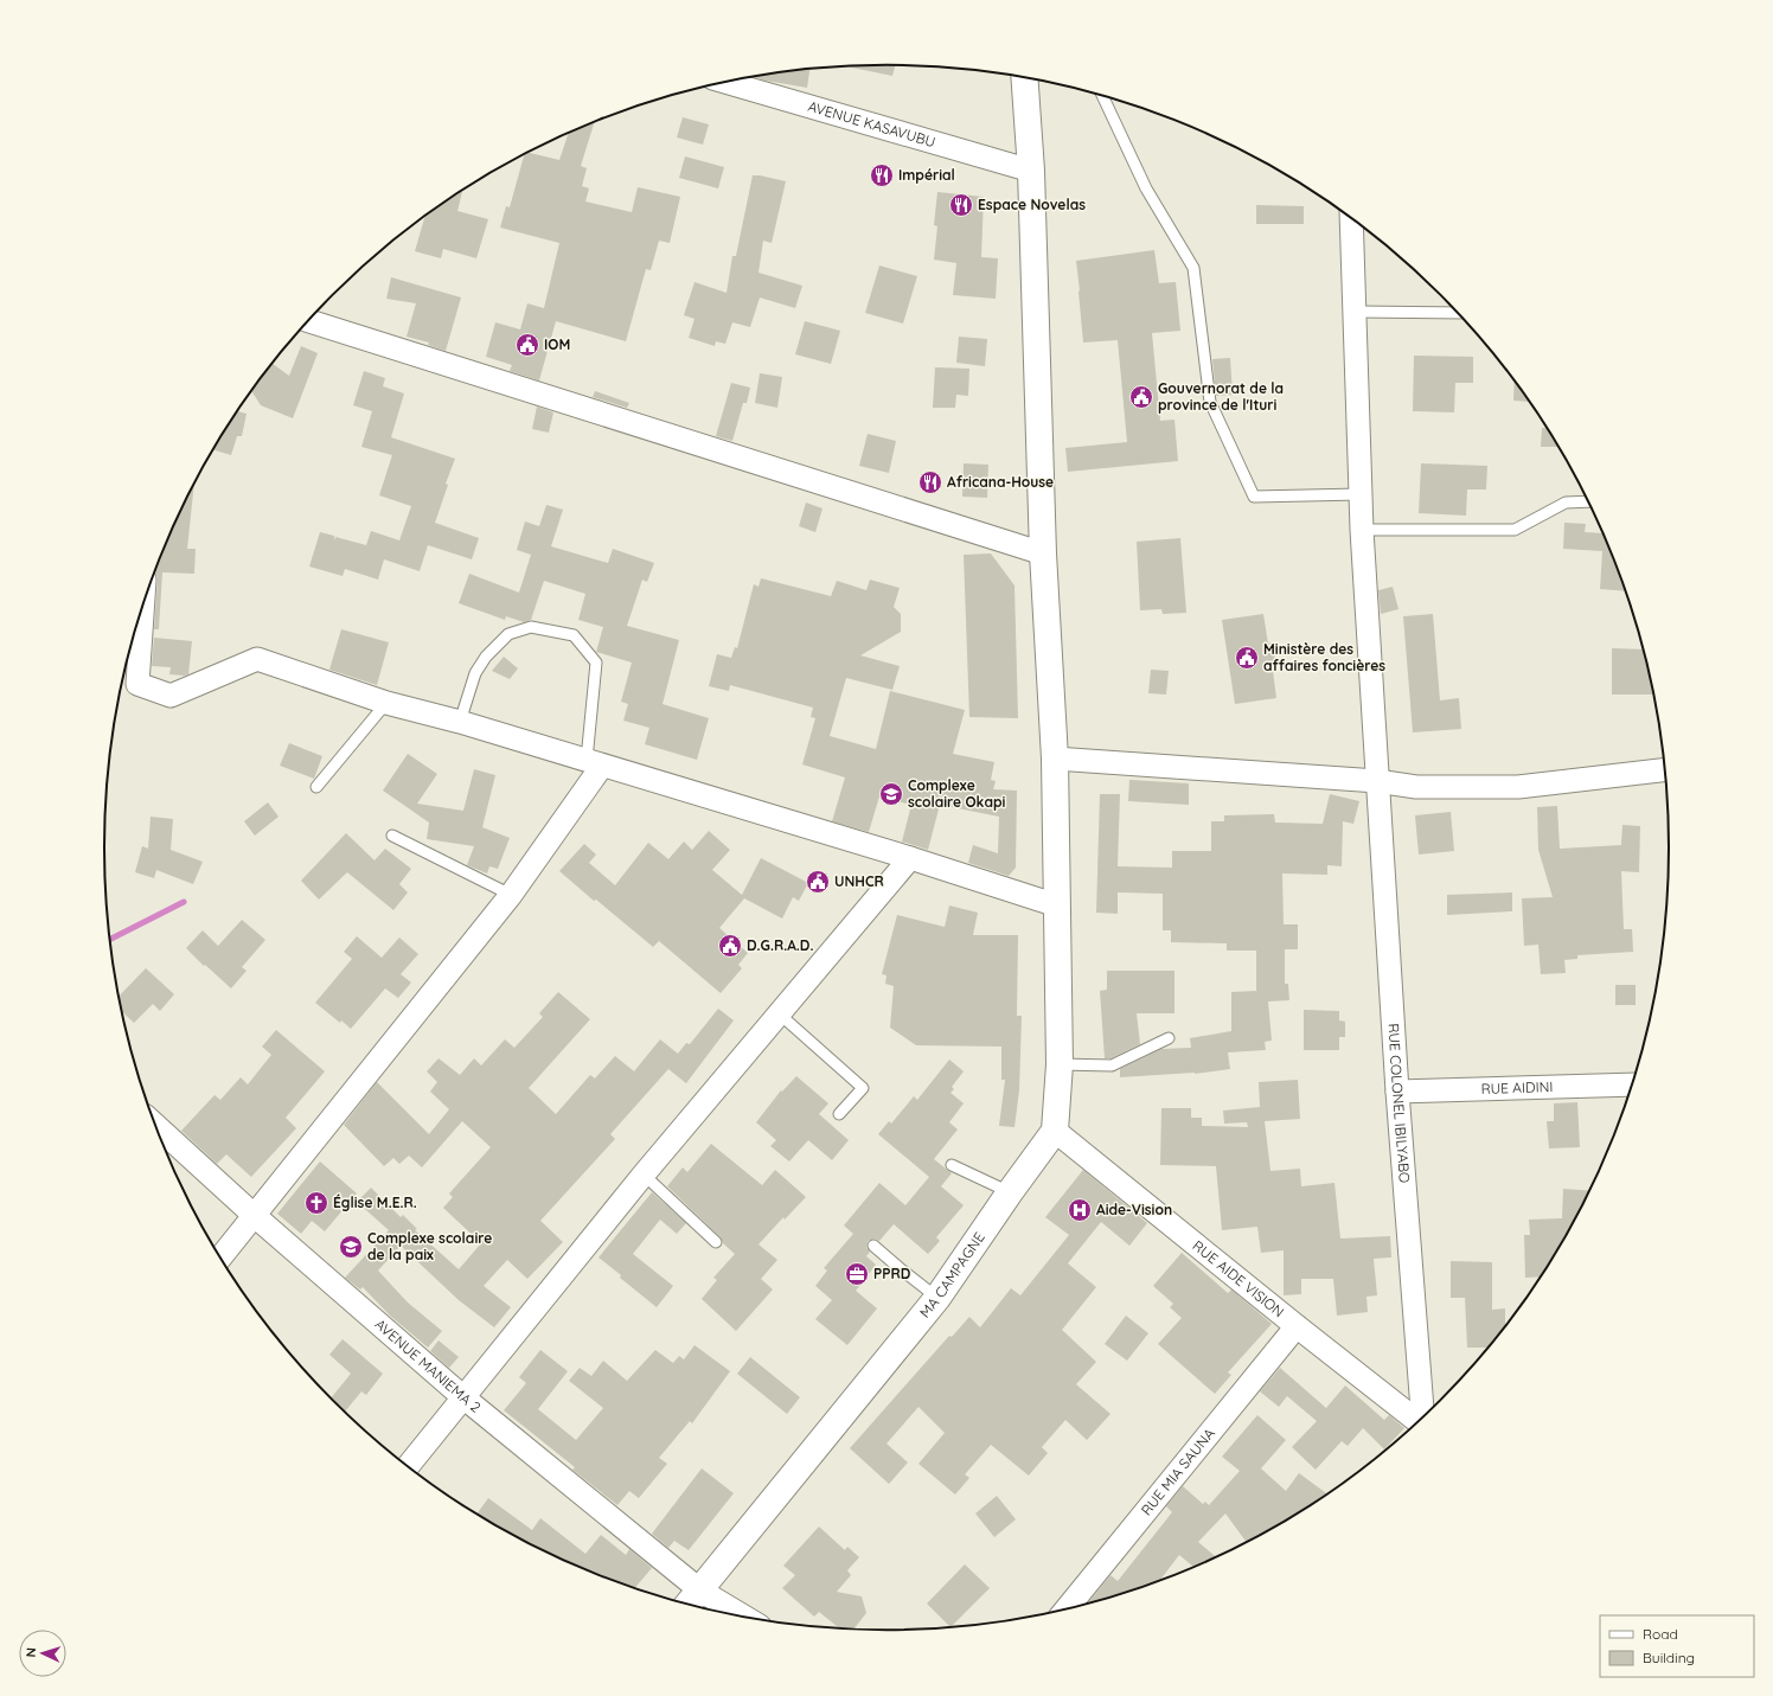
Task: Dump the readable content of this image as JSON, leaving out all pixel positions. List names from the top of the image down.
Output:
{
  "streets": {
    "street": [
      "AVENUE KASAVUBU",
      "RUE AIDINI",
      "RUE COLONEL IBILYABO",
      "MA CAMPAGNE",
      "RUE AIDE VISION",
      "AVENUE MANIEMA 2",
      "RUE MIA SAUNA"
    ]
  },
  "crossings": [
    ["RUE AIDINI", "RUE COLONEL IBILYABO"],
    ["MA CAMPAGNE", "RUE AIDE VISION"],
    ["MA CAMPAGNE", "AVENUE MANIEMA 2"],
    ["RUE AIDE VISION", "RUE MIA SAUNA"]
  ],
  "places": {
    "restaurant": ["Impérial", "Espace Novelas", "Africana-House"],
    "public building": [
      "IOM",
      "Gouvernorat de la province de l'Ituri",
      "Ministère des affaires foncières",
      "UNHCR",
      "D.G.R.A.D."
    ],
    "school or university": ["Complexe scolaire Okapi", "Complexe scolaire de la paix"],
    "church": ["Église M.E.R."],
    "hospital": ["Aide-Vision"],
    "office": ["PPRD"]
  },
  "legend": ["Road", "Building"],
  "north": "left"
}
